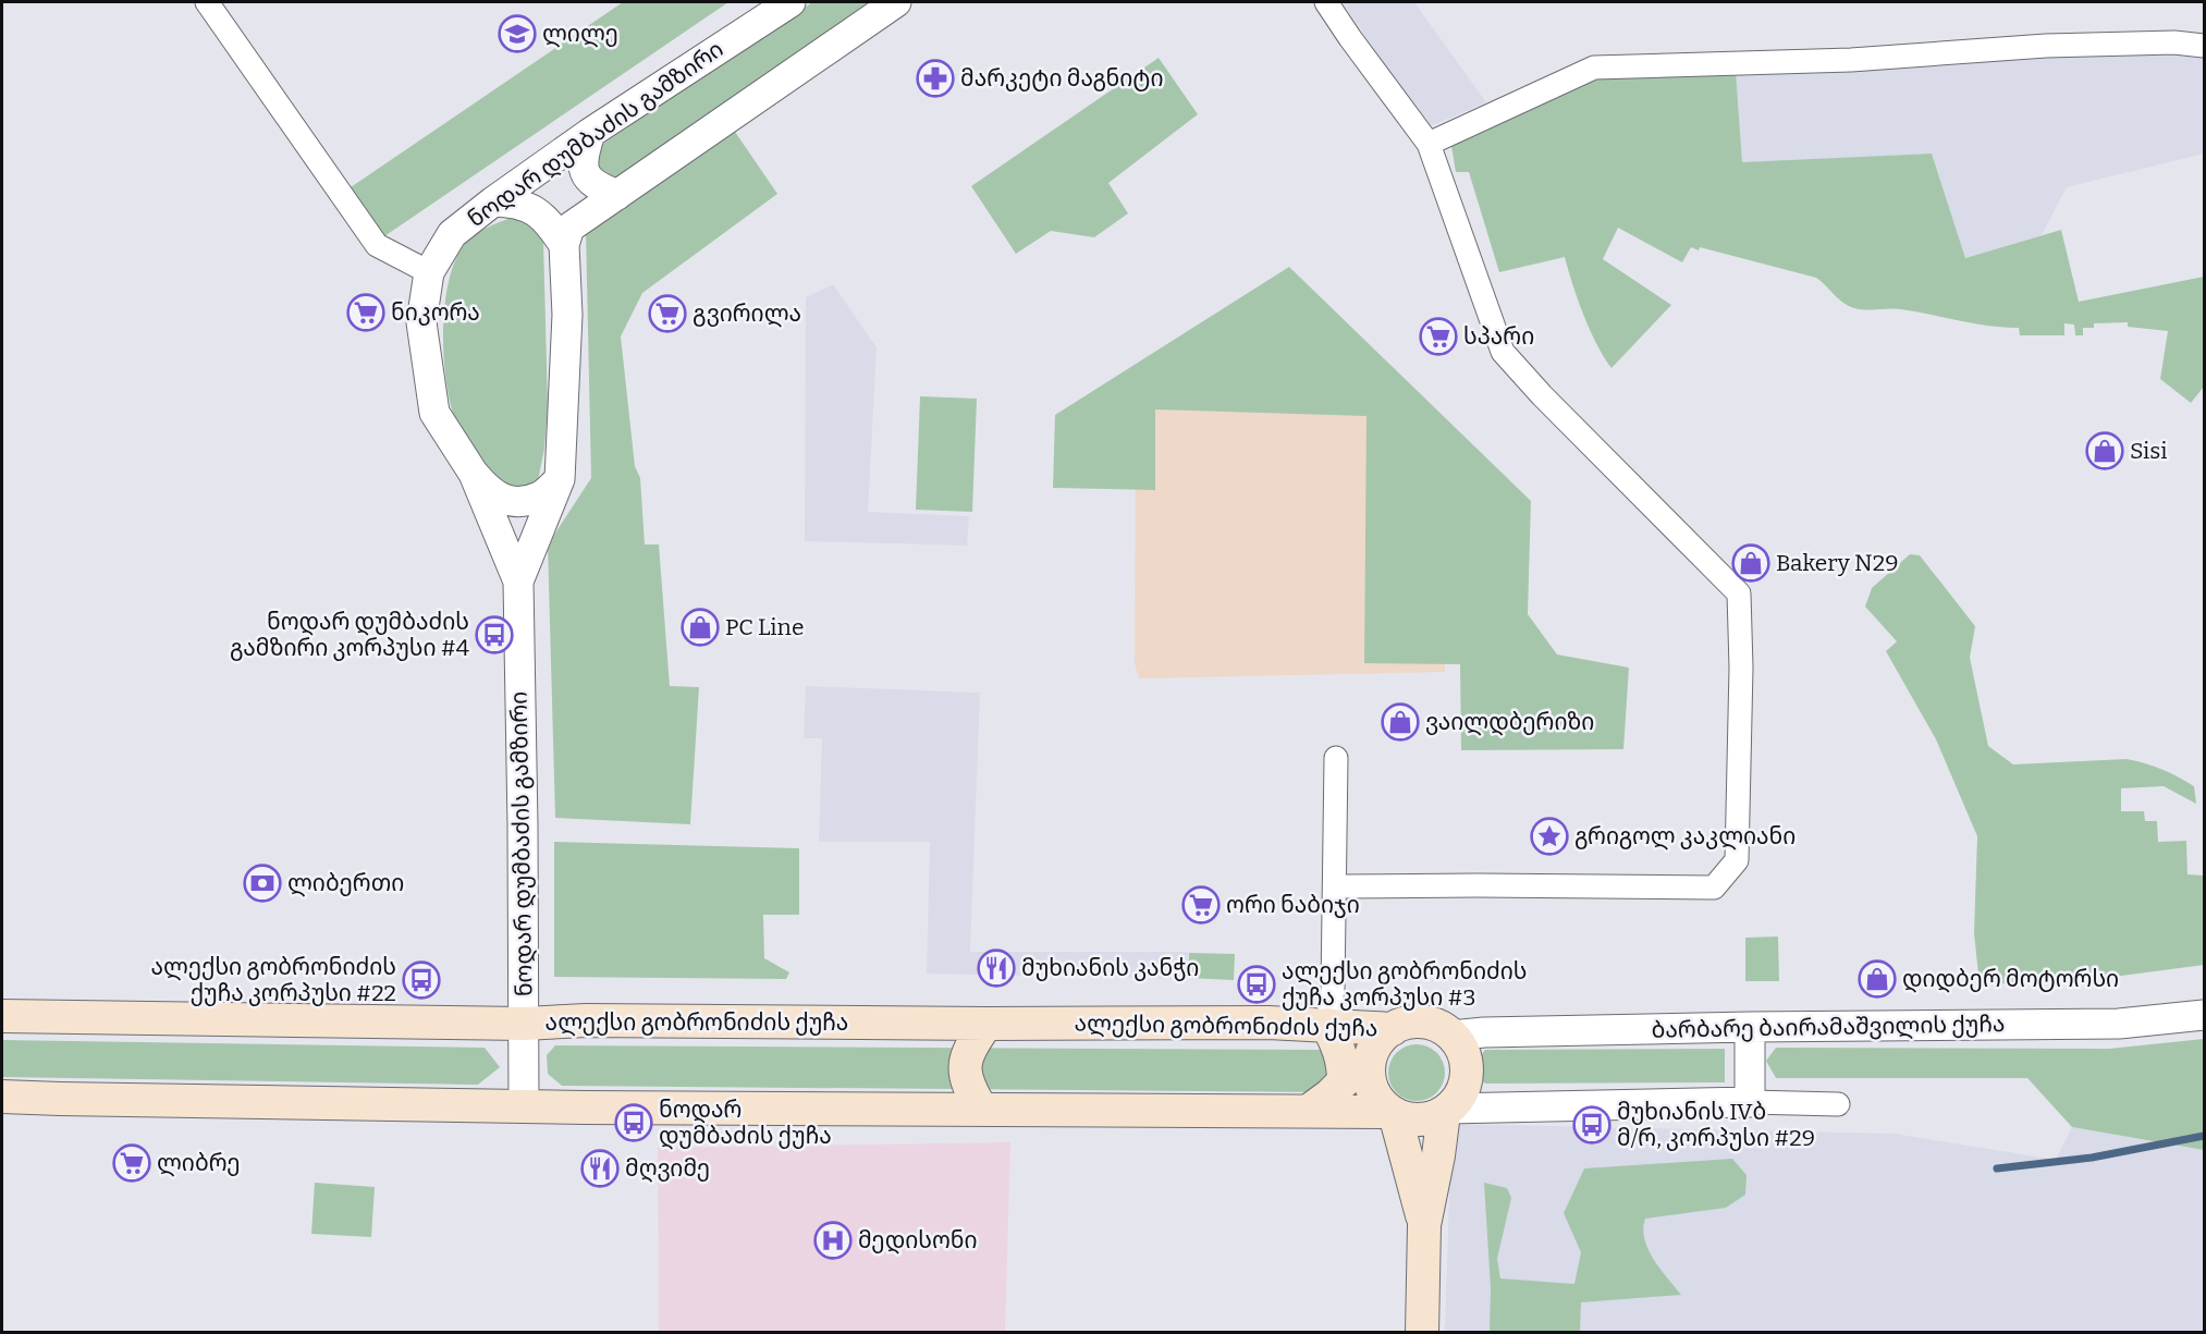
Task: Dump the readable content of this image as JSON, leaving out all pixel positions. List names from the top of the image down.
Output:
{
  "streets": {
    "main road": ["ალექსი გობრონიძის ქუჩა"],
    "street": ["ნოდარ დუმბაძის გამზირი", "ბარბარე ბაირამაშვილის ქუჩა"]
  },
  "crossings": [
    ["ნოდარ დუმბაძის გამზირი", "ალექსი გობრონიძის ქუჩა"],
    ["ალექსი გობრონიძის ქუჩა", "ბარბარე ბაირამაშვილის ქუჩა"]
  ],
  "places": {
    "school or university": ["ლილე"],
    "pharmacy": ["მარკეტი მაგნიტი"],
    "supermarket": [
      "ნიკორა",
      "გვირილა",
      "სპარი",
      "ორი ნაბიჯი",
      "ლიბრე"
    ],
    "shop": [
      "Sisi",
      "Bakery N29",
      "PC Line",
      "ვაილდბერიზი",
      "დიდბერ მოტორსი"
    ],
    "bus stop": [
      "ნოდარ დუმბაძის გამზირი კორპუსი #4",
      "ალექსი გობრონიძის ქუჩა კორპუსი #22",
      "ალექსი გობრონიძის ქუჩა კორპუსი #3",
      "ნოდარ დუმბაძის ქუჩა",
      "მუხიანის IVბ მ/რ, კორპუსი #29"
    ],
    "place": ["გრიგოლ კაკლიანი"],
    "bank": ["ლიბერთი"],
    "restaurant": ["მუხიანის კანჭი", "მღვიმე"],
    "hospital": ["მედისონი"]
  }
}
